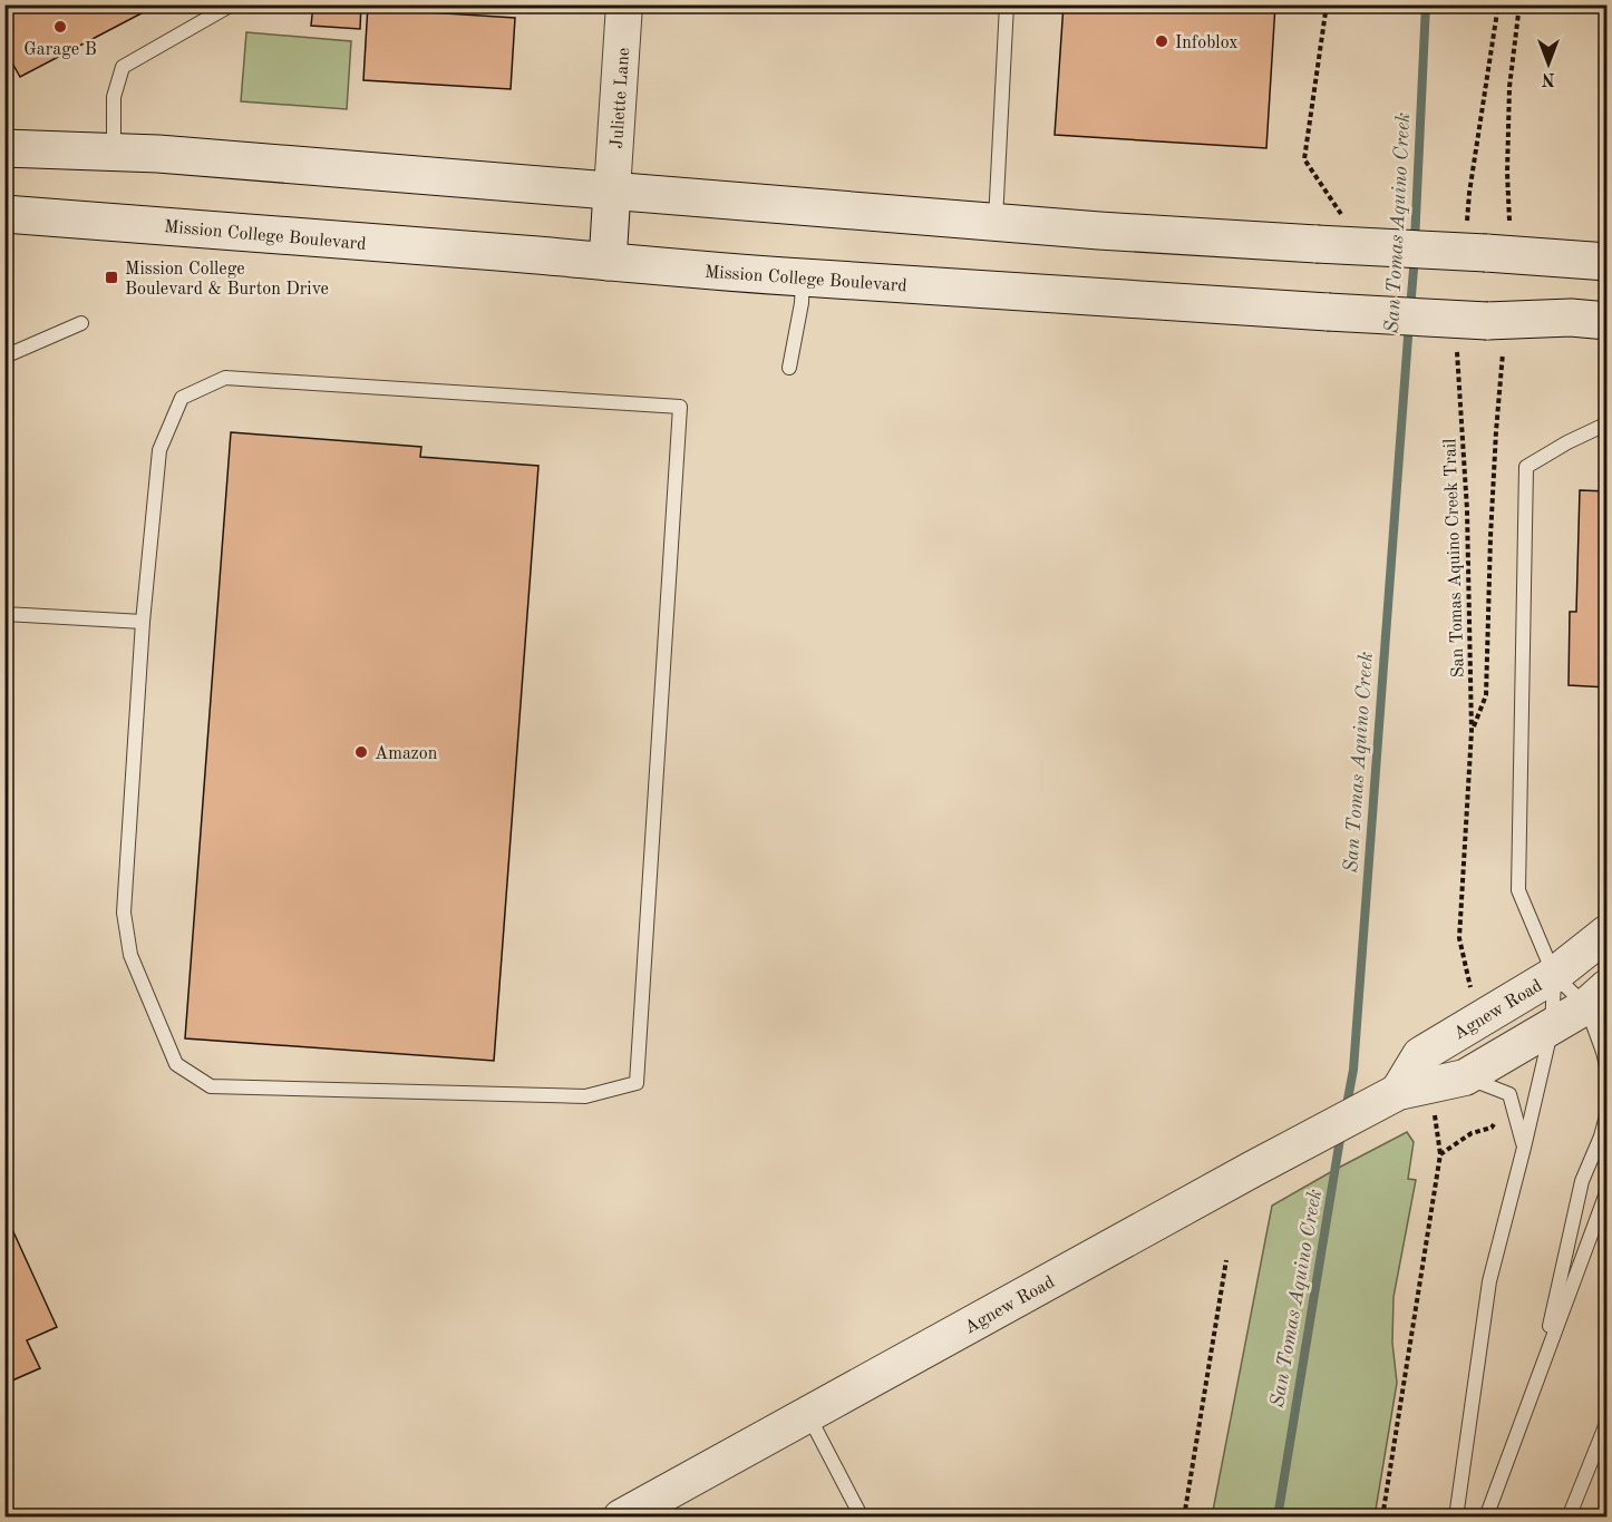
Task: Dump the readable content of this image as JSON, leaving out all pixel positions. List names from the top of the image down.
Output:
{
  "streets": {
    "main road": ["Mission College Boulevard"],
    "street": ["Juliette Lane", "Agnew Road"],
    "path": ["San Tomas Aquino Creek Trail"]
  },
  "crossings": [
    ["Mission College Boulevard", "San Tomas Aquino Creek Trail"]
  ],
  "water": ["San Tomas Aquino Creek"],
  "places": {
    "other": ["Garage B", "Infoblox", "Amazon"],
    "transit": ["Mission College Boulevard & Burton Drive"]
  },
  "north": "bottom"
}
